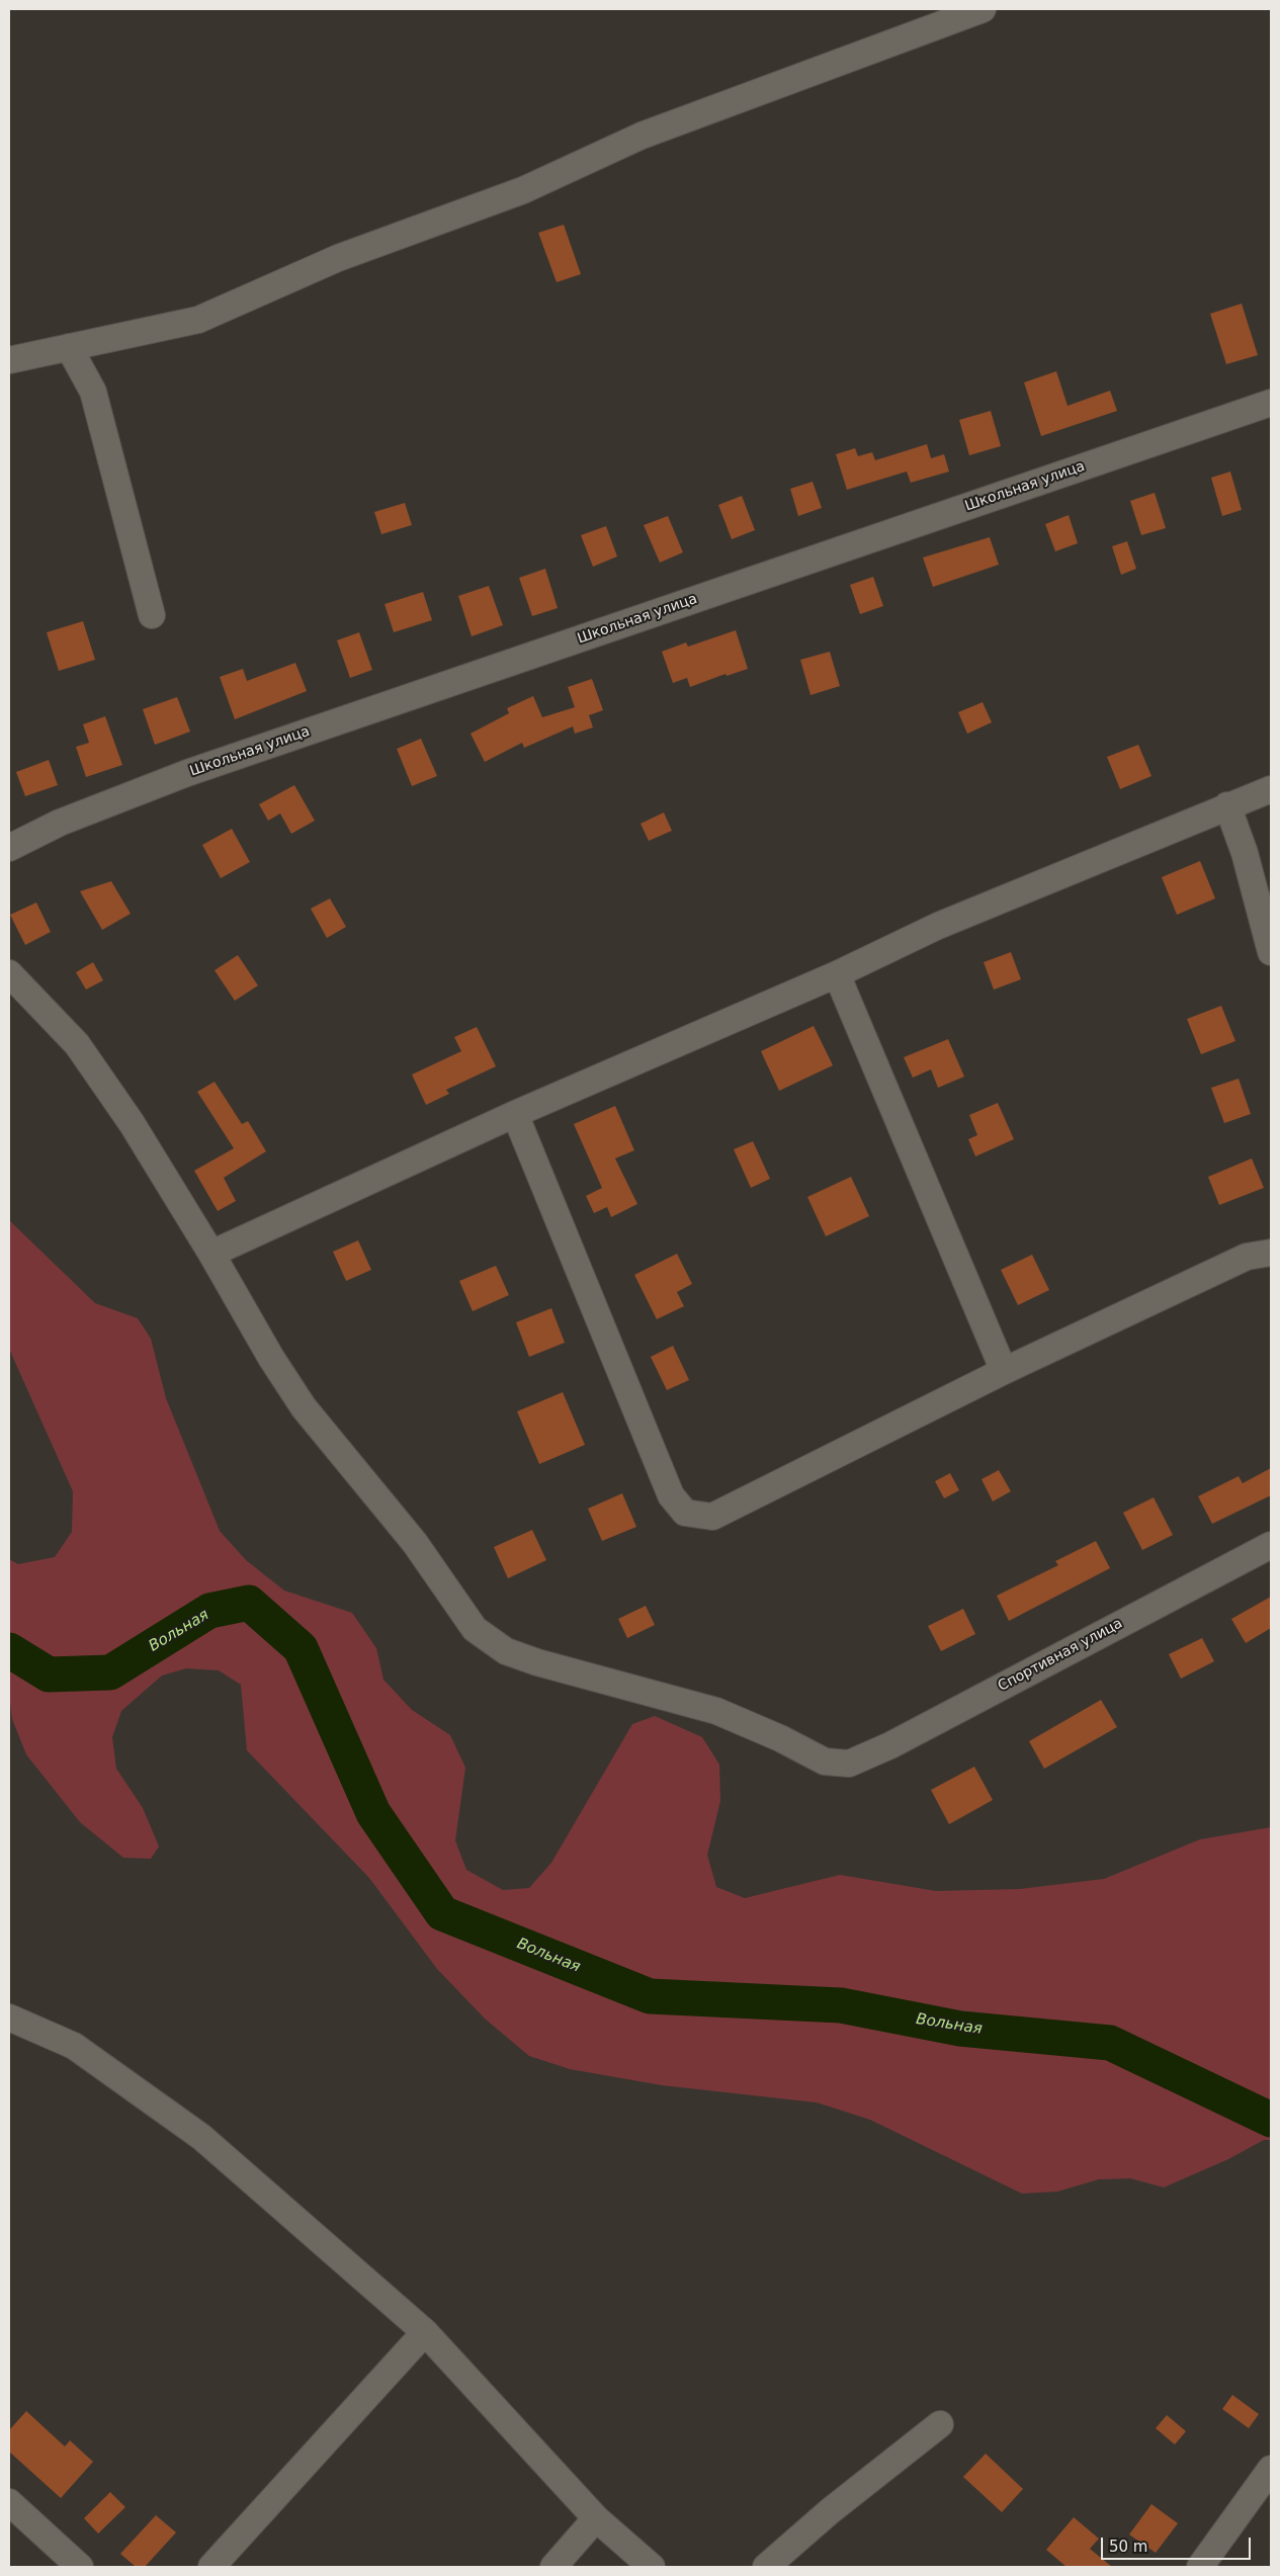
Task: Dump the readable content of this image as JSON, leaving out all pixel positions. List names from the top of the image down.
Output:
{
  "streets": {
    "street": ["Школьная улица", "Спортивная улица"]
  },
  "water": ["Вольная"],
  "scale_bar": "50 m"
}
